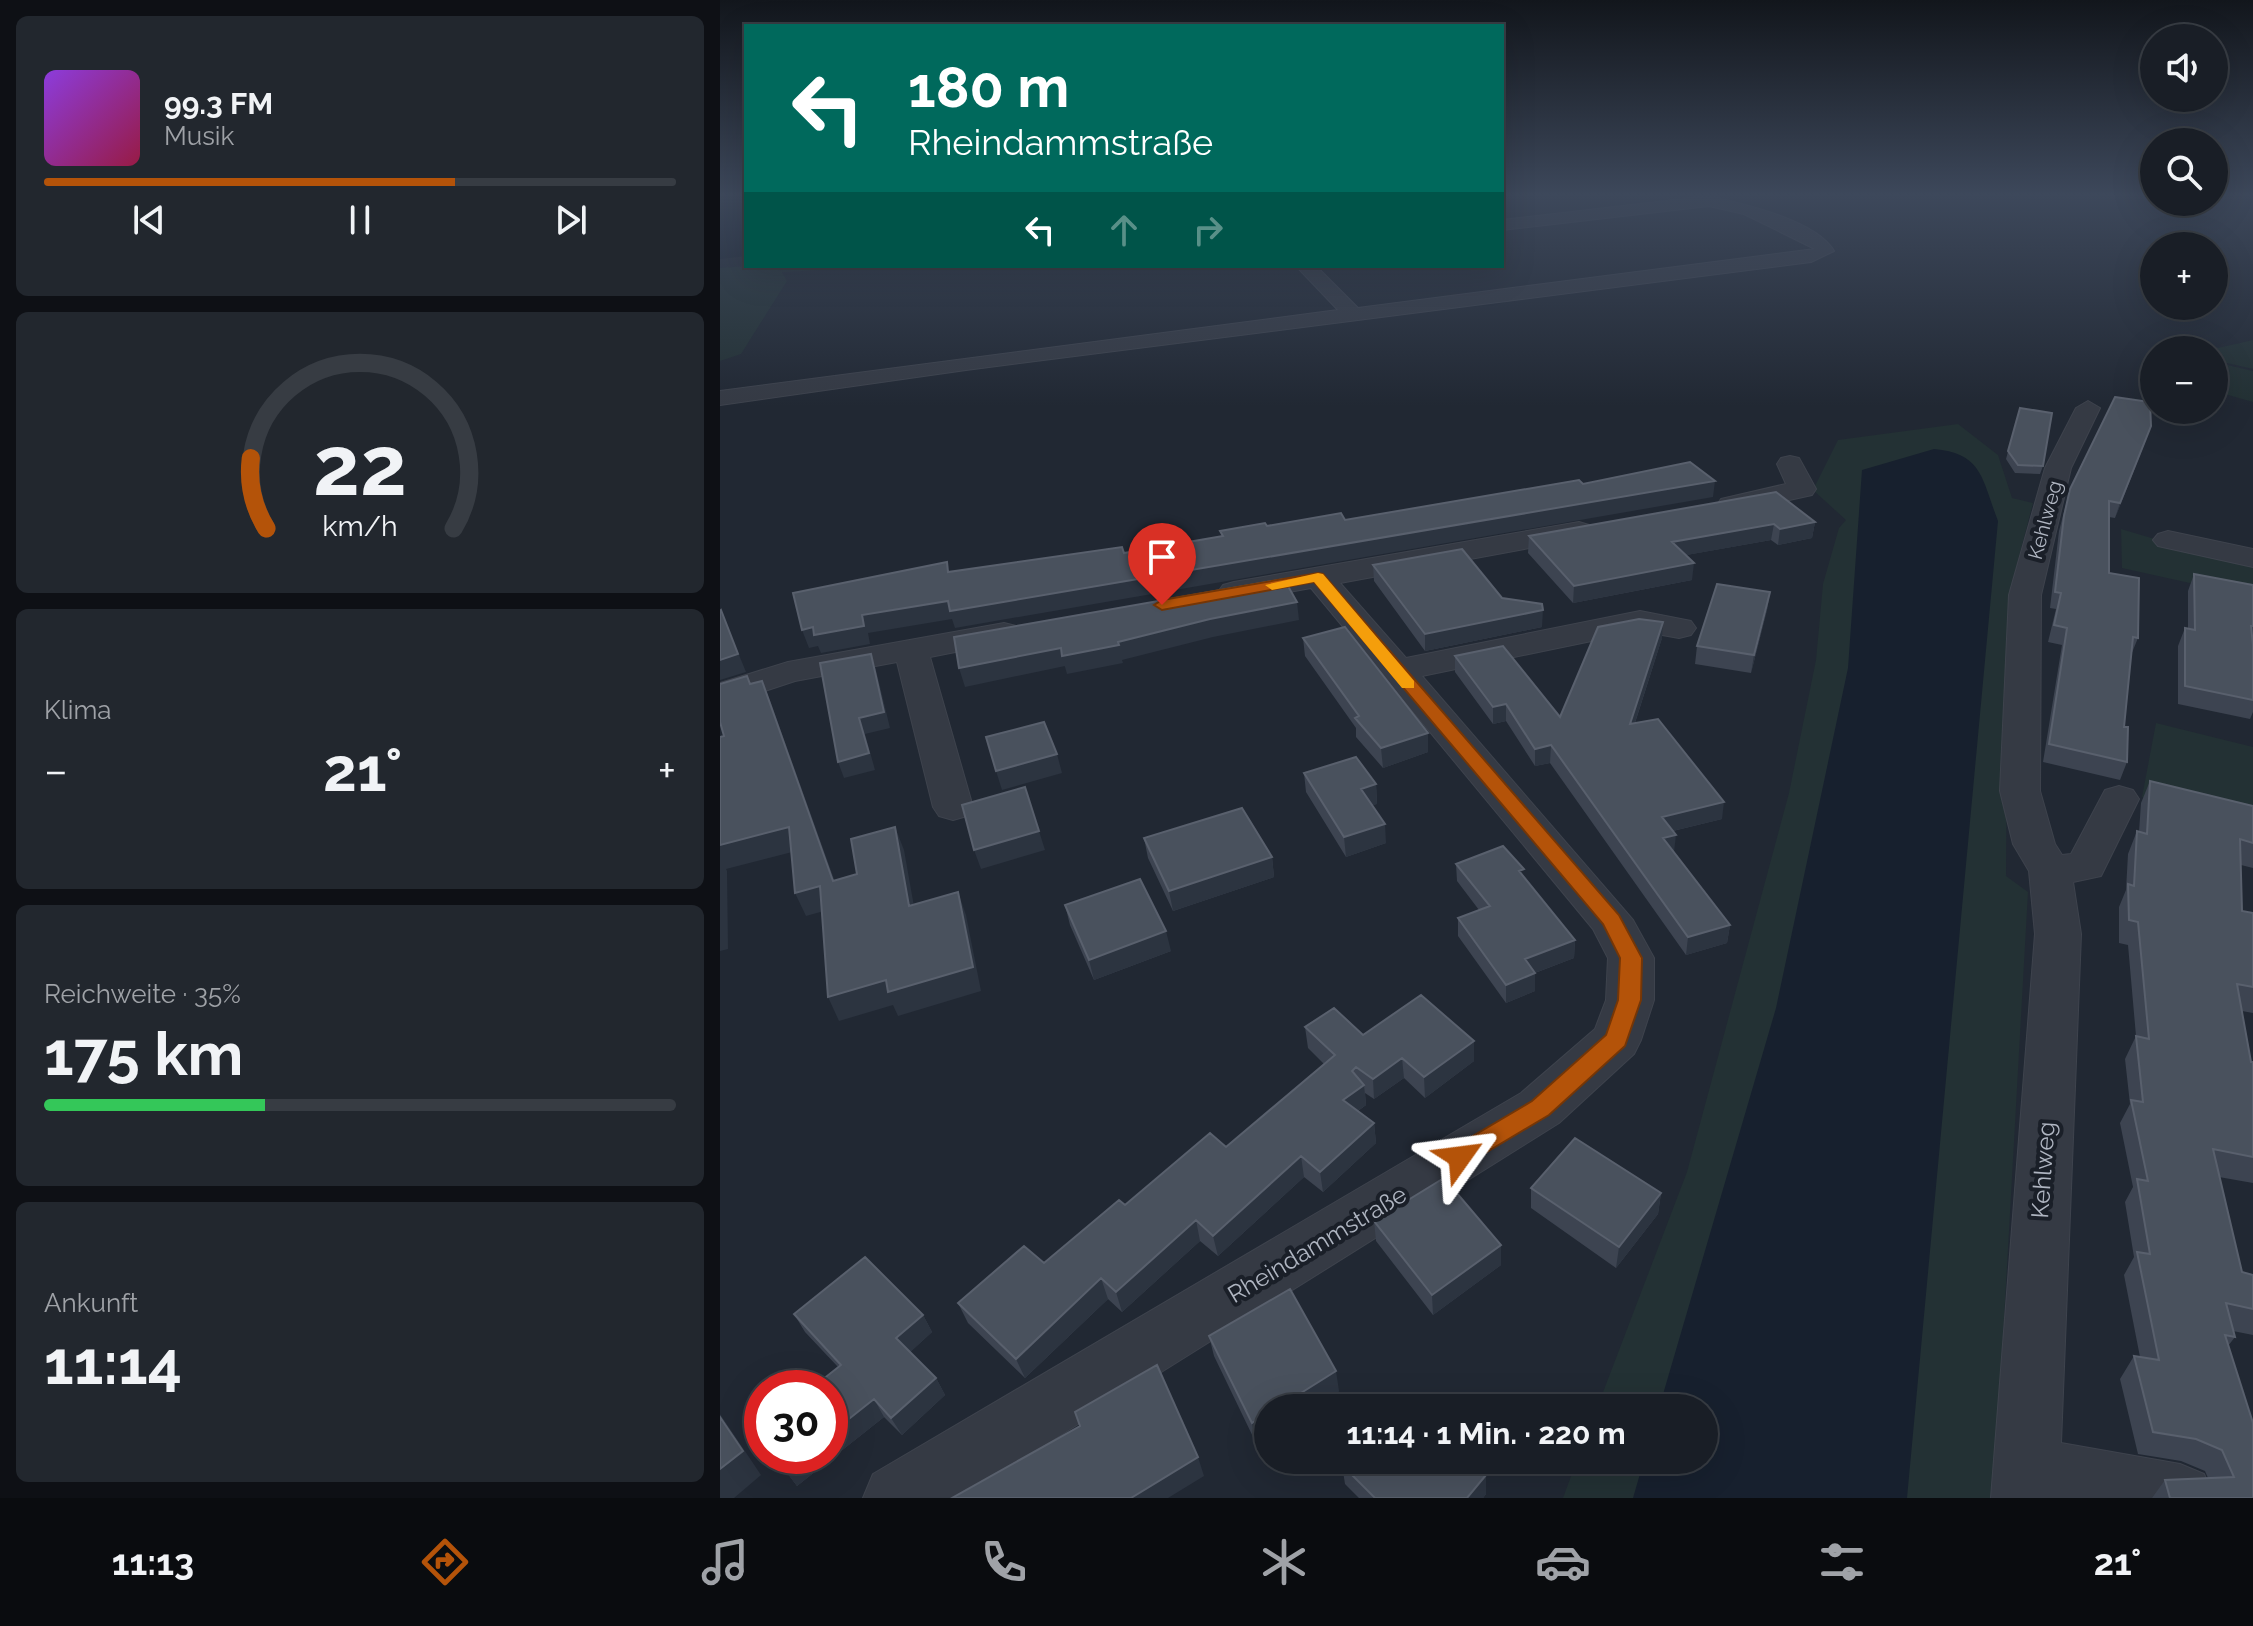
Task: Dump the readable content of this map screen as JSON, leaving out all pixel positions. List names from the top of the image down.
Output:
{
  "streets": {
    "street": ["Kehlweg", "Rheindammstraße"]
  },
  "page": {
    "map_buttons": ["+", "−"],
    "turn": ["180 m", "Rheindammstraße"],
    "song": ["99.3 FM", "Musik"],
    "tile": [
      "Klima",
      ["Reichweite · 35%", "175 km"],
      ["Ankunft", "11:14"]
    ],
    "heat": ["−", "21°", "+"],
    "limit": "30",
    "trip": "11:14 · 1 Min. · 220 m",
    "tabs": ["11:13", "21°"],
    "gauge": ["22", "km/h"]
  }
}
